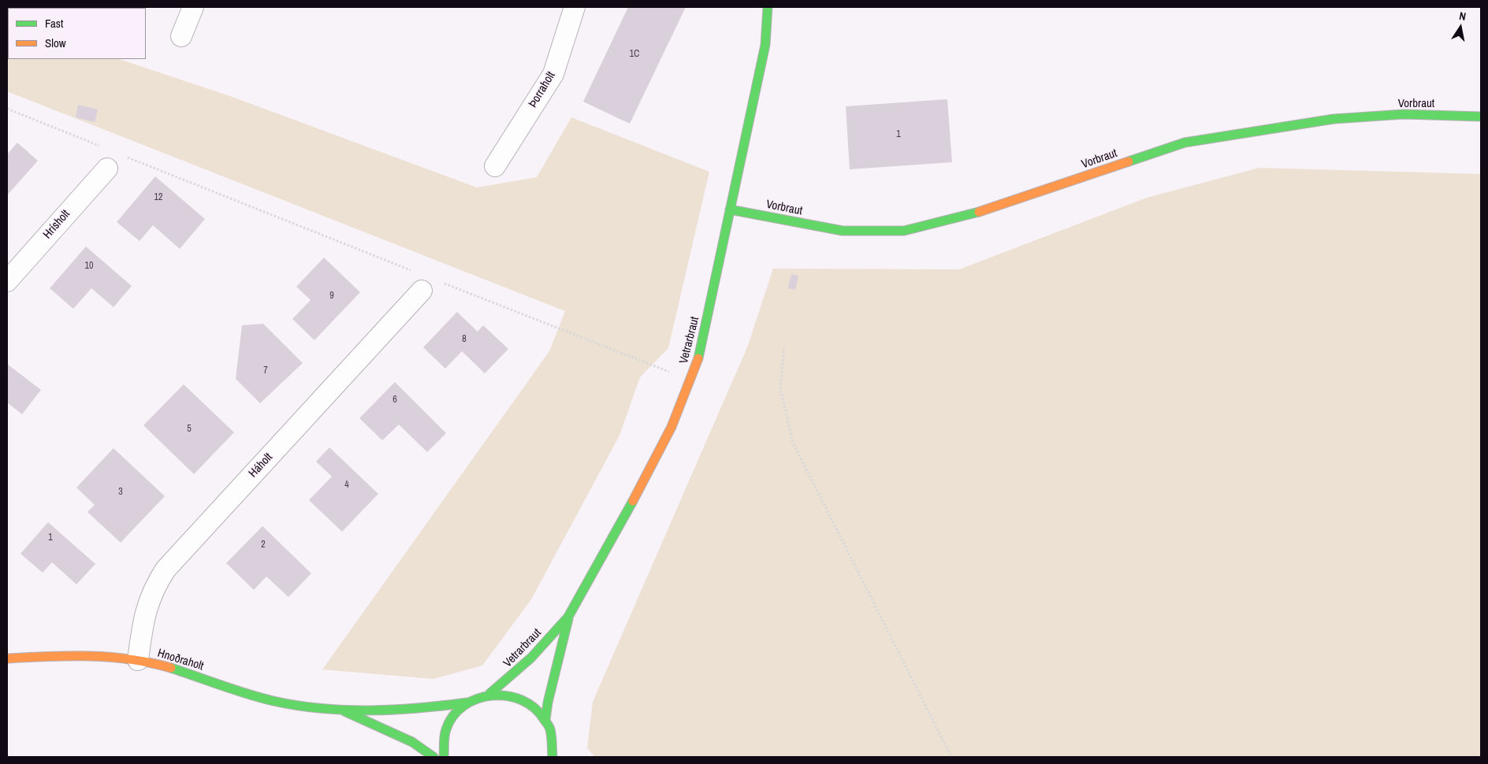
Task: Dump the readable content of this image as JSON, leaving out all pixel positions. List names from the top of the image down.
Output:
{
  "streets": {
    "street": [
      "Þorraholt",
      "Vorbraut",
      "Hrísholt",
      "Vetrarbraut",
      "Háholt",
      "Hnoðraholt"
    ]
  },
  "crossings": [
    ["Vorbraut", "Vetrarbraut"],
    ["Vetrarbraut", "Hnoðraholt"],
    ["Háholt", "Hnoðraholt"]
  ],
  "house_numbers": [
    "1C",
    "1",
    "12",
    "10",
    "9",
    "8",
    "7",
    "6",
    "5",
    "4",
    "3",
    "1",
    "2"
  ],
  "legend": ["Fast", "Slow"],
  "north": "top"
}
